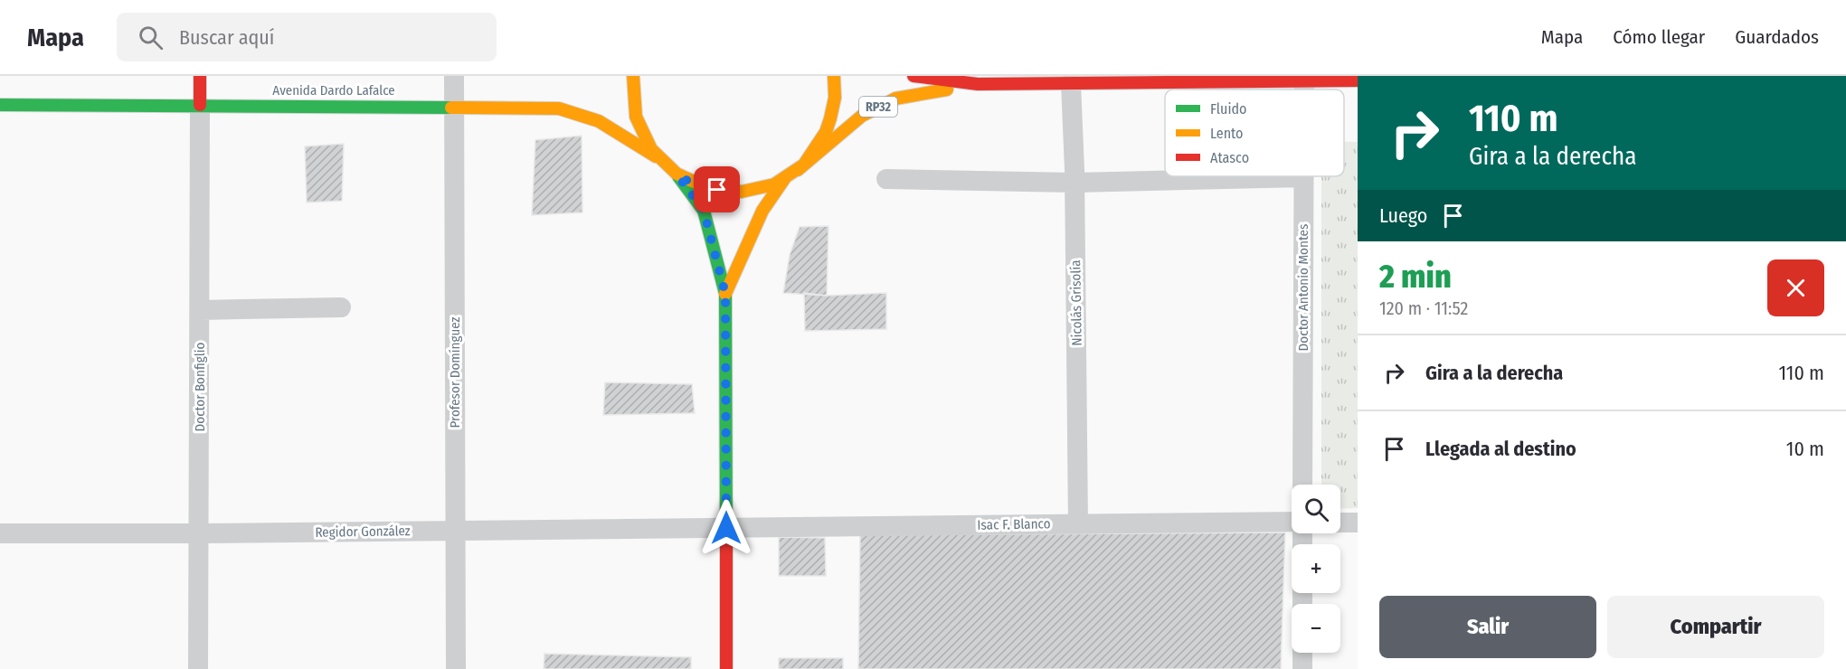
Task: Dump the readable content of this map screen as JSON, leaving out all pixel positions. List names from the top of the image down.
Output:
{
  "streets": {
    "main road": ["Avenida Dardo Lafalce", "RP32"],
    "street": [
      "Doctor Antonio Montes",
      "Nicolás Grisolía",
      "Profesor Domínguez",
      "Doctor Bonfiglio",
      "Isac F. Blanco",
      "Regidor González"
    ]
  },
  "crossings": [
    ["Avenida Dardo Lafalce", "RP32"],
    ["Avenida Dardo Lafalce", "Profesor Domínguez"],
    ["Avenida Dardo Lafalce", "Doctor Bonfiglio"],
    ["RP32", "Nicolás Grisolía"],
    ["Nicolás Grisolía", "Isac F. Blanco"],
    ["Profesor Domínguez", "Regidor González"],
    ["Doctor Bonfiglio", "Regidor González"],
    ["Isac F. Blanco", "Regidor González"]
  ],
  "legend": ["Fluido", "Lento", "Atasco"],
  "page": {
    "header": "Mapa",
    "search": "Buscar aquí",
    "nav": ["Mapa", "Cómo llegar", "Guardados"],
    "turn": ["110 m", "Gira a la derecha"],
    "then": "Luego",
    "heading": ["2 min", "120 m · 11:52"],
    "list": [
      {
        "name": "Gira a la derecha",
        "value": "110 m"
      },
      {
        "name": "Llegada al destino",
        "value": "10 m"
      }
    ],
    "map_buttons": ["+", "−"],
    "buttons": ["Salir", "Compartir"]
  }
}
